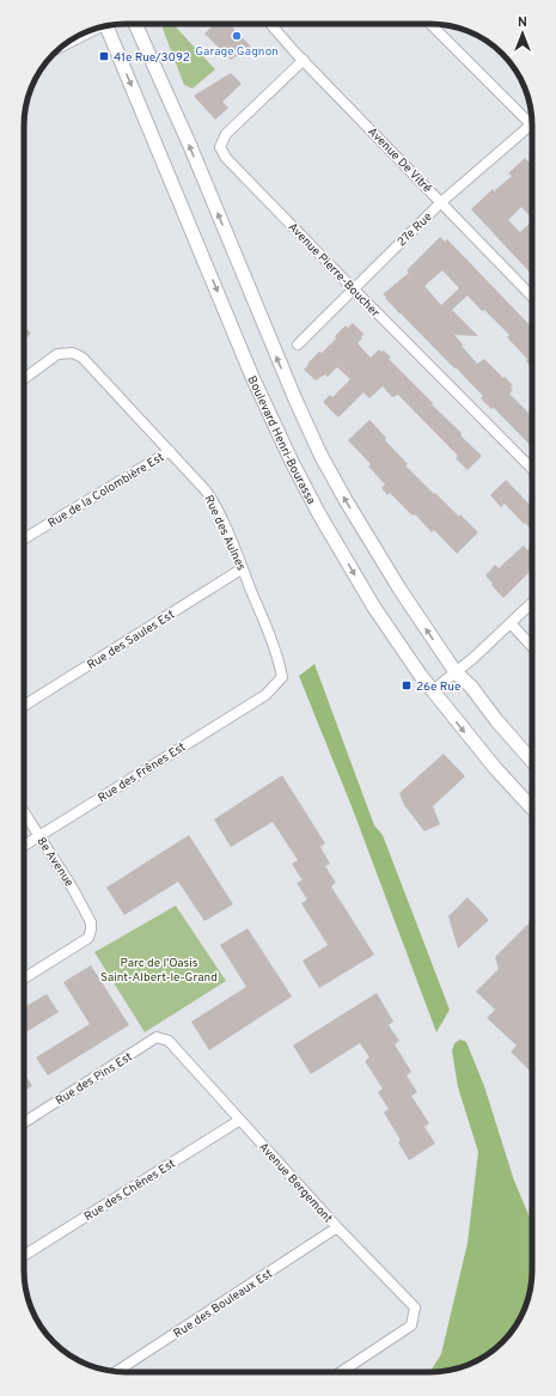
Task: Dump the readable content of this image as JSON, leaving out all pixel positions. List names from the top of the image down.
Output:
{
  "streets": {
    "main road": ["Boulevard Henri-Bourassa"],
    "street": [
      "Avenue De Vitré",
      "27e Rue",
      "Avenue Pierre-Boucher",
      "Rue de la Colombière Est",
      "Rue des Aulnes",
      "Rue des Saules Est",
      "Rue des Frênes Est",
      "8e Avenue",
      "Rue des Pins Est",
      "Avenue Bergemont",
      "Rue des Chênes Est",
      "Rue des Bouleaux Est"
    ]
  },
  "crossings": [
    ["Avenue De Vitré", "27e Rue"],
    ["Avenue De Vitré", "Avenue Pierre-Boucher"],
    ["27e Rue", "Avenue Pierre-Boucher"],
    ["Rue de la Colombière Est", "Rue des Aulnes"],
    ["Rue des Aulnes", "Rue des Saules Est"],
    ["Rue des Aulnes", "Rue des Frênes Est"],
    ["Rue des Frênes Est", "8e Avenue"],
    ["Rue des Pins Est", "Avenue Bergemont"],
    ["Avenue Bergemont", "Rue des Chênes Est"],
    ["Avenue Bergemont", "Rue des Bouleaux Est"]
  ],
  "parks": ["Parc de l'Oasis Saint-Albert-le-Grand"],
  "places": {
    "other": ["Garage Gagnon"],
    "transit": ["41e Rue/3092", "26e Rue"]
  },
  "north": "top"
}
